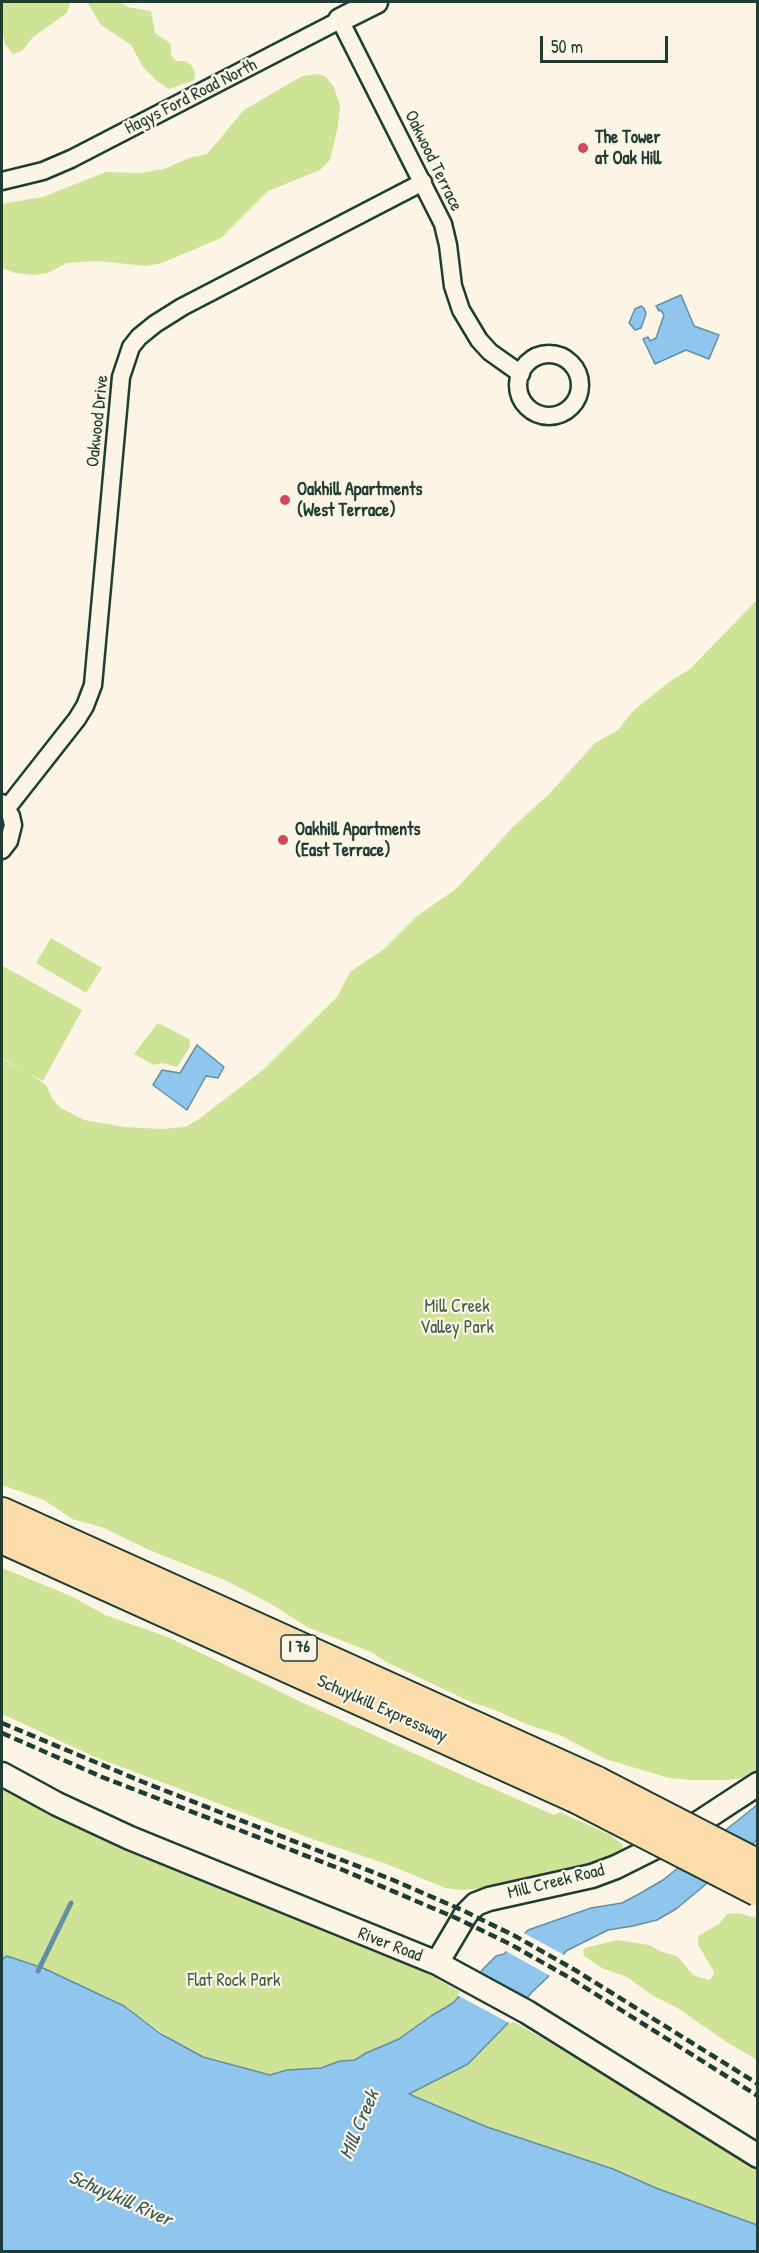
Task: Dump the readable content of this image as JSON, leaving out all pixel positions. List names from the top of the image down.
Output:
{
  "streets": {
    "highway": ["I 76", "Schuylkill Expressway"],
    "street": [
      "Hagys Ford Road North",
      "Oakwood Terrace",
      "Oakwood Drive",
      "Mill Creek Road",
      "River Road"
    ]
  },
  "crossings": [
    ["Hagys Ford Road North", "Oakwood Terrace"],
    ["Oakwood Terrace", "Oakwood Drive"],
    ["Mill Creek Road", "River Road"]
  ],
  "water": ["Mill Creek", "Schuylkill River"],
  "parks": ["Mill Creek Valley Park", "Flat Rock Park"],
  "places": ["The Tower at Oak Hill", "Oakhill Apartments (West Terrace)", "Oakhill Apartments (East Terrace)"],
  "scale_bar": "50 m"
}
